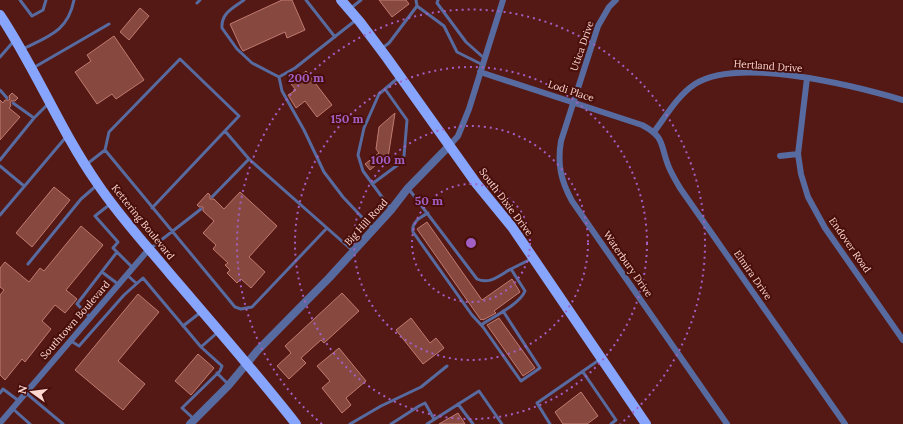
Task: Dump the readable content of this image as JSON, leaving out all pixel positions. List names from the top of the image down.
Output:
{
  "streets": {
    "main road": ["South Dixie Drive", "Kettering Boulevard"],
    "street": [
      "Utica Drive",
      "Hertland Drive",
      "Lodi Place",
      "Big Hill Road",
      "Endover Road",
      "Waterbury Drive",
      "Elmira Drive",
      "Southtown Boulevard"
    ]
  },
  "crossings": [
    ["Utica Drive", "Lodi Place"],
    ["Utica Drive", "Waterbury Drive"],
    ["Hertland Drive", "Lodi Place"],
    ["Hertland Drive", "Endover Road"],
    ["Hertland Drive", "Elmira Drive"],
    ["Lodi Place", "Big Hill Road"],
    ["Lodi Place", "Waterbury Drive"],
    ["Lodi Place", "Elmira Drive"],
    ["South Dixie Drive", "Big Hill Road"],
    ["Kettering Boulevard", "Big Hill Road"],
    ["Kettering Boulevard", "Southtown Boulevard"]
  ],
  "north": "left",
  "rings": [
    "200 m",
    "150 m",
    "100 m",
    "50 m"
  ]
}
